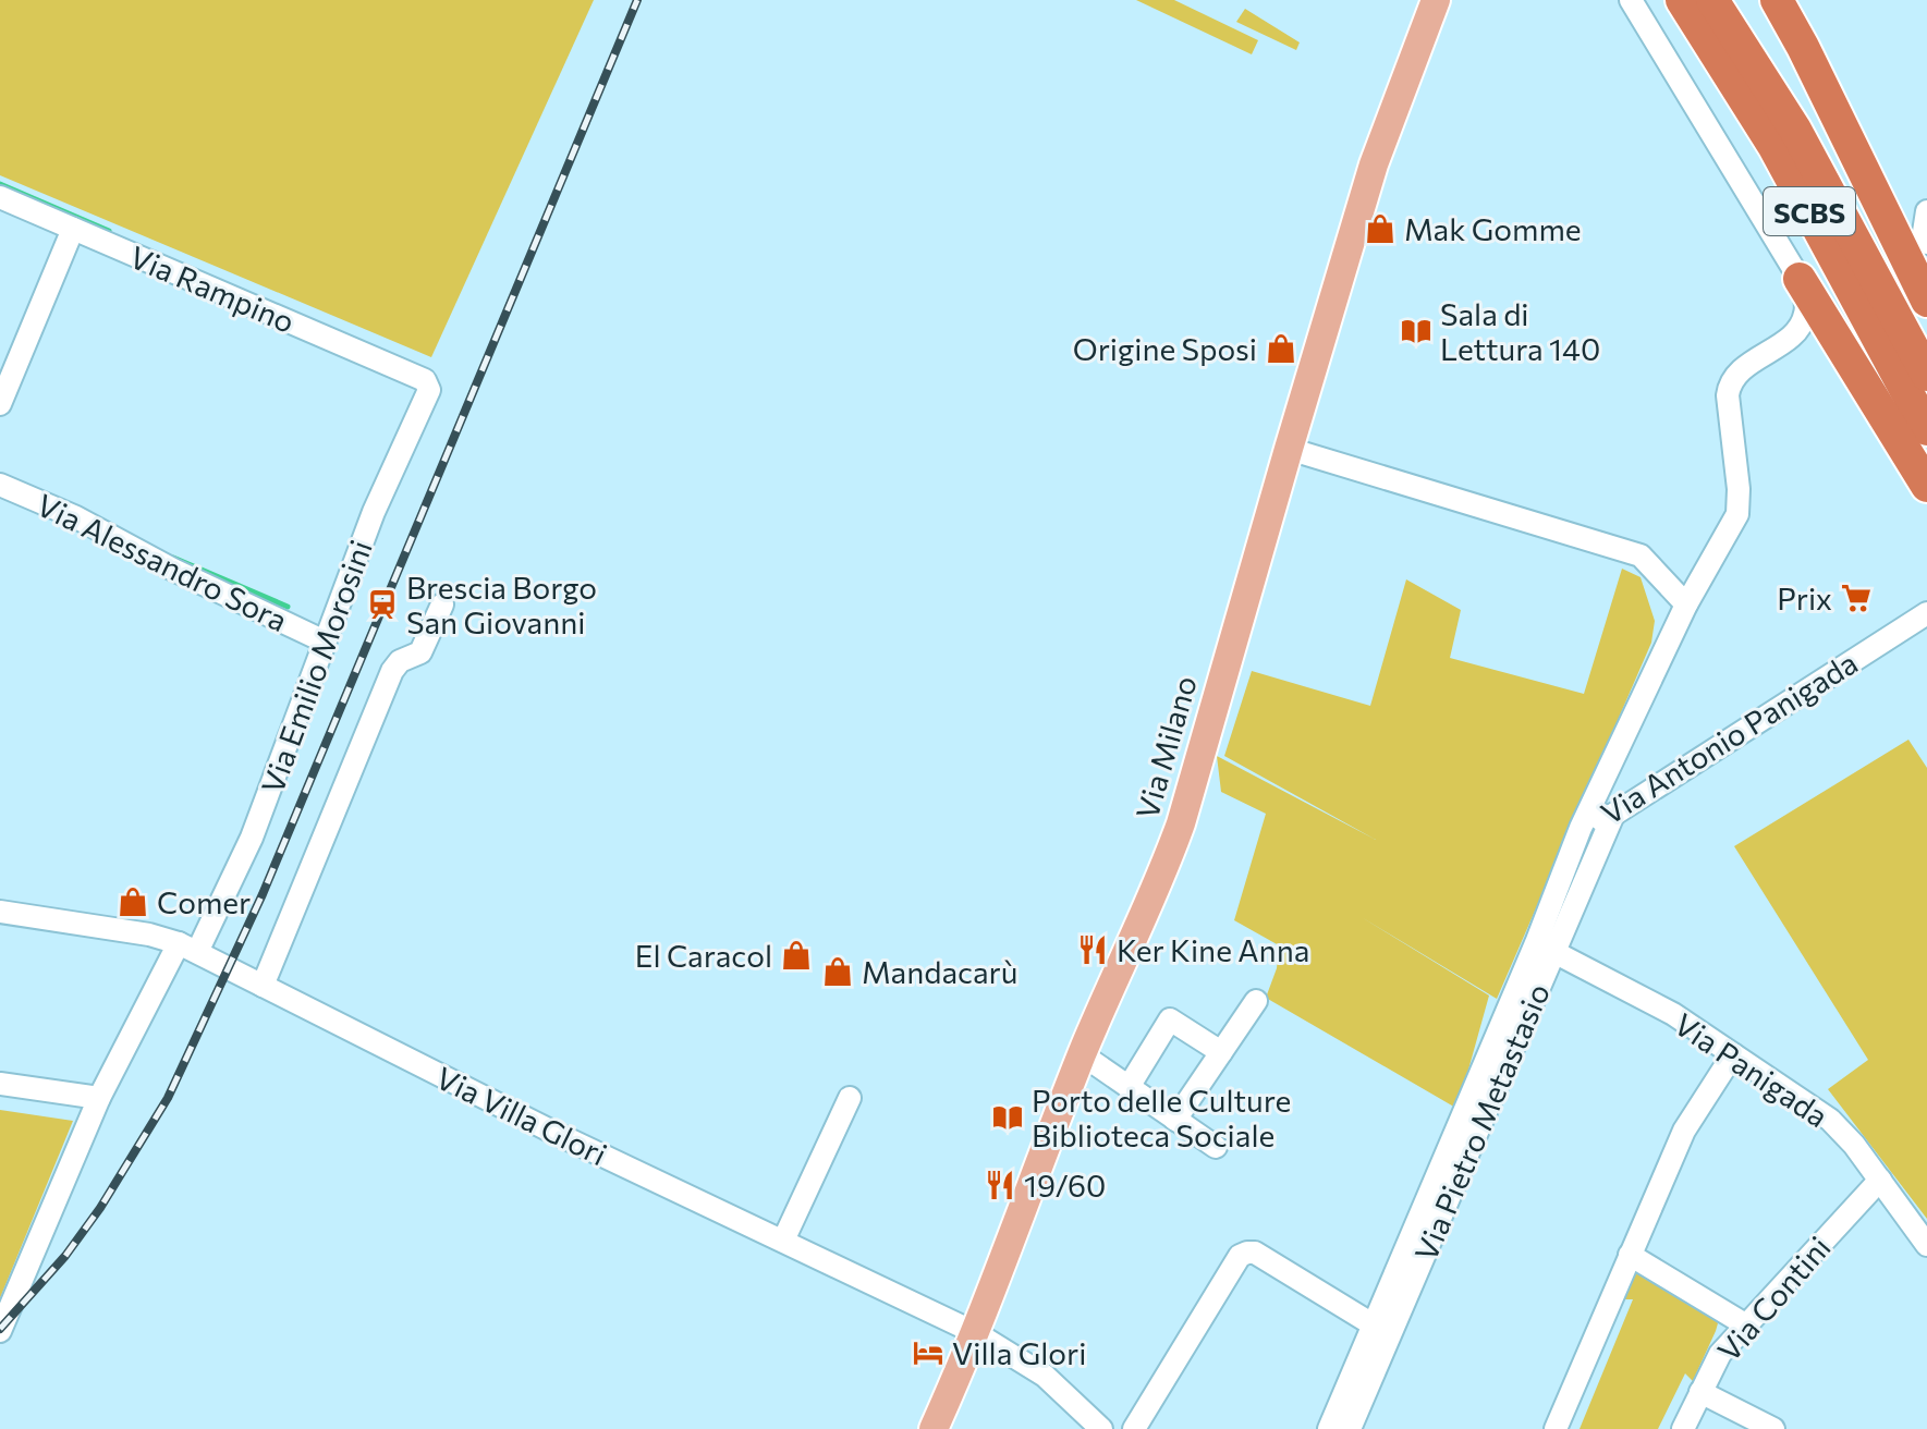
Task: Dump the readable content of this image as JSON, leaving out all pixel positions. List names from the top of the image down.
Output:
{
  "streets": {
    "highway": ["SCBS"],
    "main road": ["Via Milano"],
    "street": [
      "Via Rampino",
      "Via Alessandro Sora",
      "Via Emilio Morosini",
      "Via Antonio Panigada",
      "Via Panigada",
      "Via Villa Glori",
      "Via Pietro Metastasio",
      "Via Contini"
    ]
  },
  "crossings": [
    ["Via Rampino", "Via Emilio Morosini"],
    ["Via Alessandro Sora", "Via Emilio Morosini"],
    ["Via Emilio Morosini", "Via Villa Glori"],
    ["Via Antonio Panigada", "Via Pietro Metastasio"],
    ["Via Milano", "Via Villa Glori"],
    ["Via Panigada", "Via Pietro Metastasio"],
    ["Via Panigada", "Via Contini"]
  ],
  "places": {
    "shop": [
      "Mak Gomme",
      "Origine Sposi",
      "Comer",
      "El Caracol",
      "Mandacarù"
    ],
    "library": ["Sala di Lettura 140", "Porto delle Culture Biblioteca Sociale"],
    "supermarket": ["Prix"],
    "station": ["Brescia Borgo San Giovanni"],
    "restaurant": ["Ker Kine Anna", "19/60"],
    "hotel": ["Villa Glori"]
  }
}
